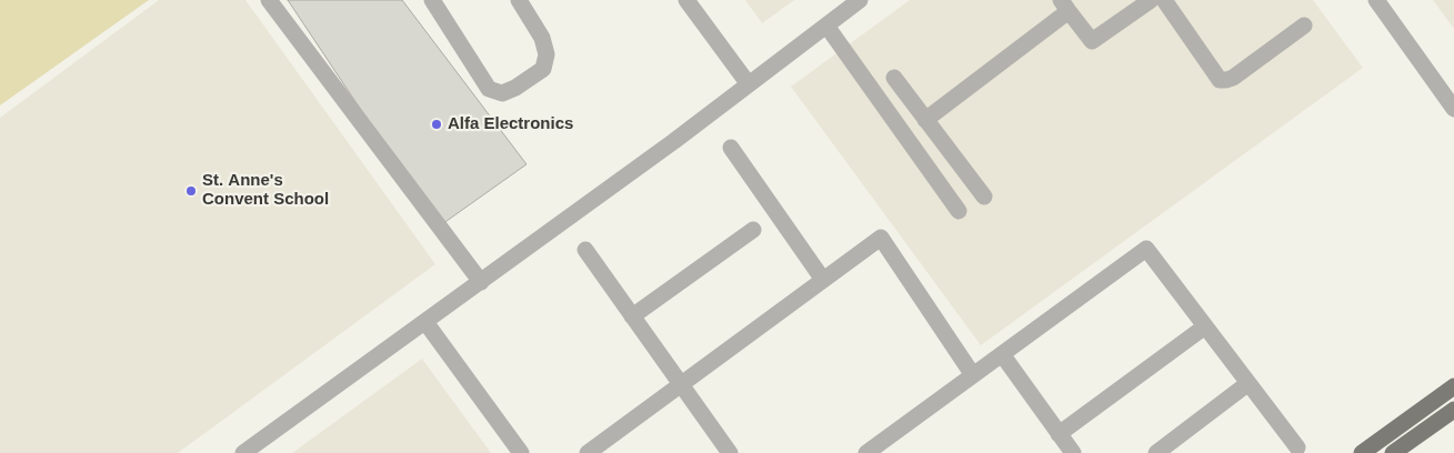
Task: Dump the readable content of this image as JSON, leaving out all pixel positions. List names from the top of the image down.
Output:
{
  "places": ["Alfa Electronics", "St. Anne's Convent School"]
}
